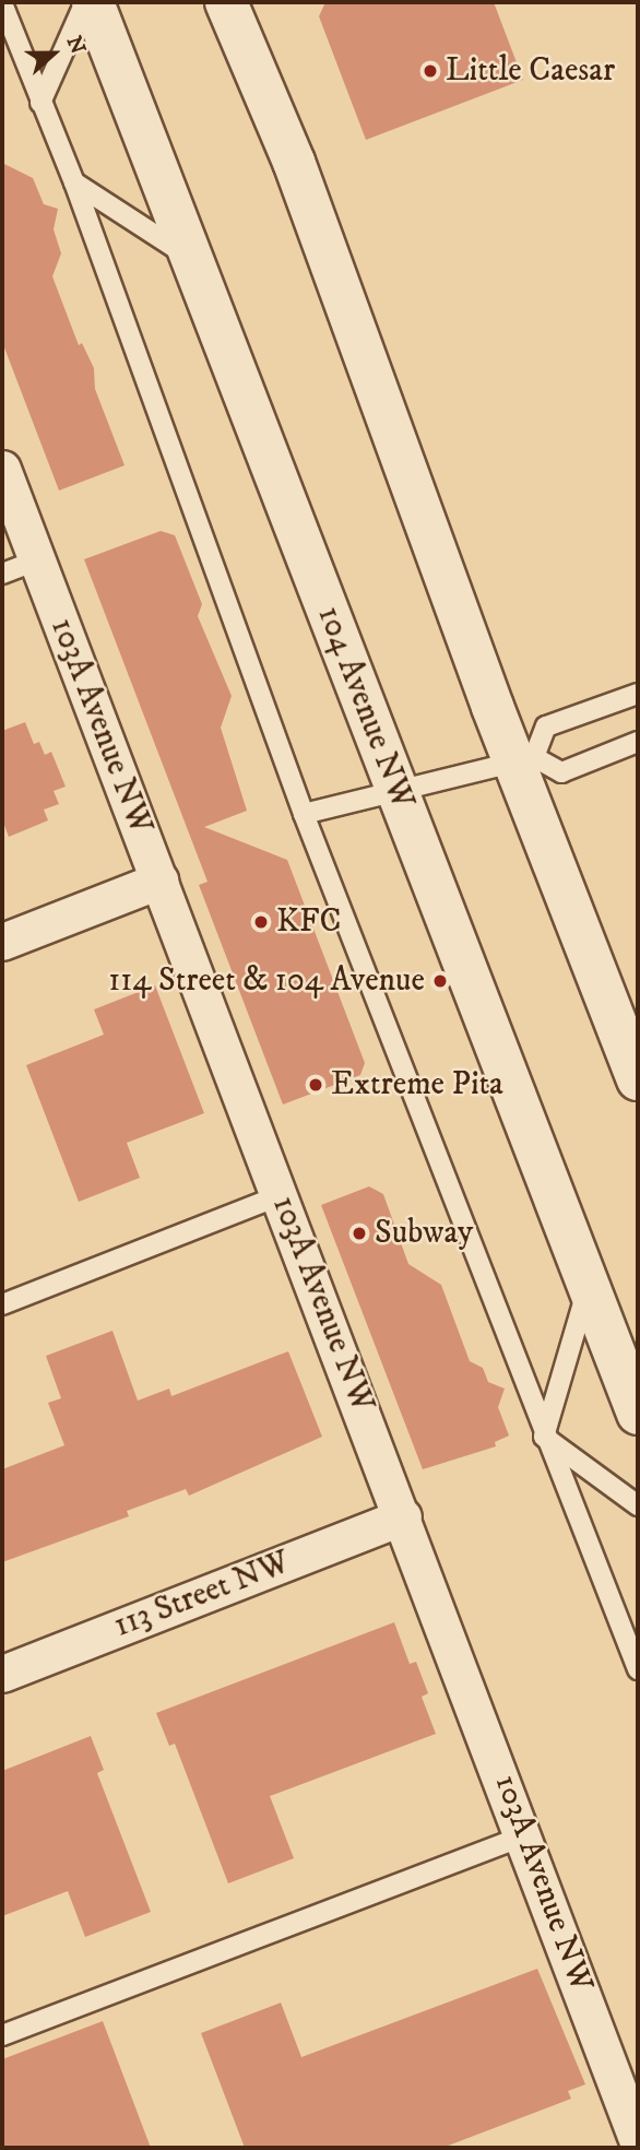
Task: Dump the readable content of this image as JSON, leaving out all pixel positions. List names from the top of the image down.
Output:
{
  "streets": {
    "main road": ["104 Avenue NW"],
    "street": ["103A Avenue NW", "113 Street NW"]
  },
  "crossings": [
    ["103A Avenue NW", "113 Street NW"]
  ],
  "places": [
    "Little Caesar",
    "KFC",
    "114 Street & 104 Avenue",
    "Extreme Pita",
    "Subway"
  ],
  "north": "right"
}
